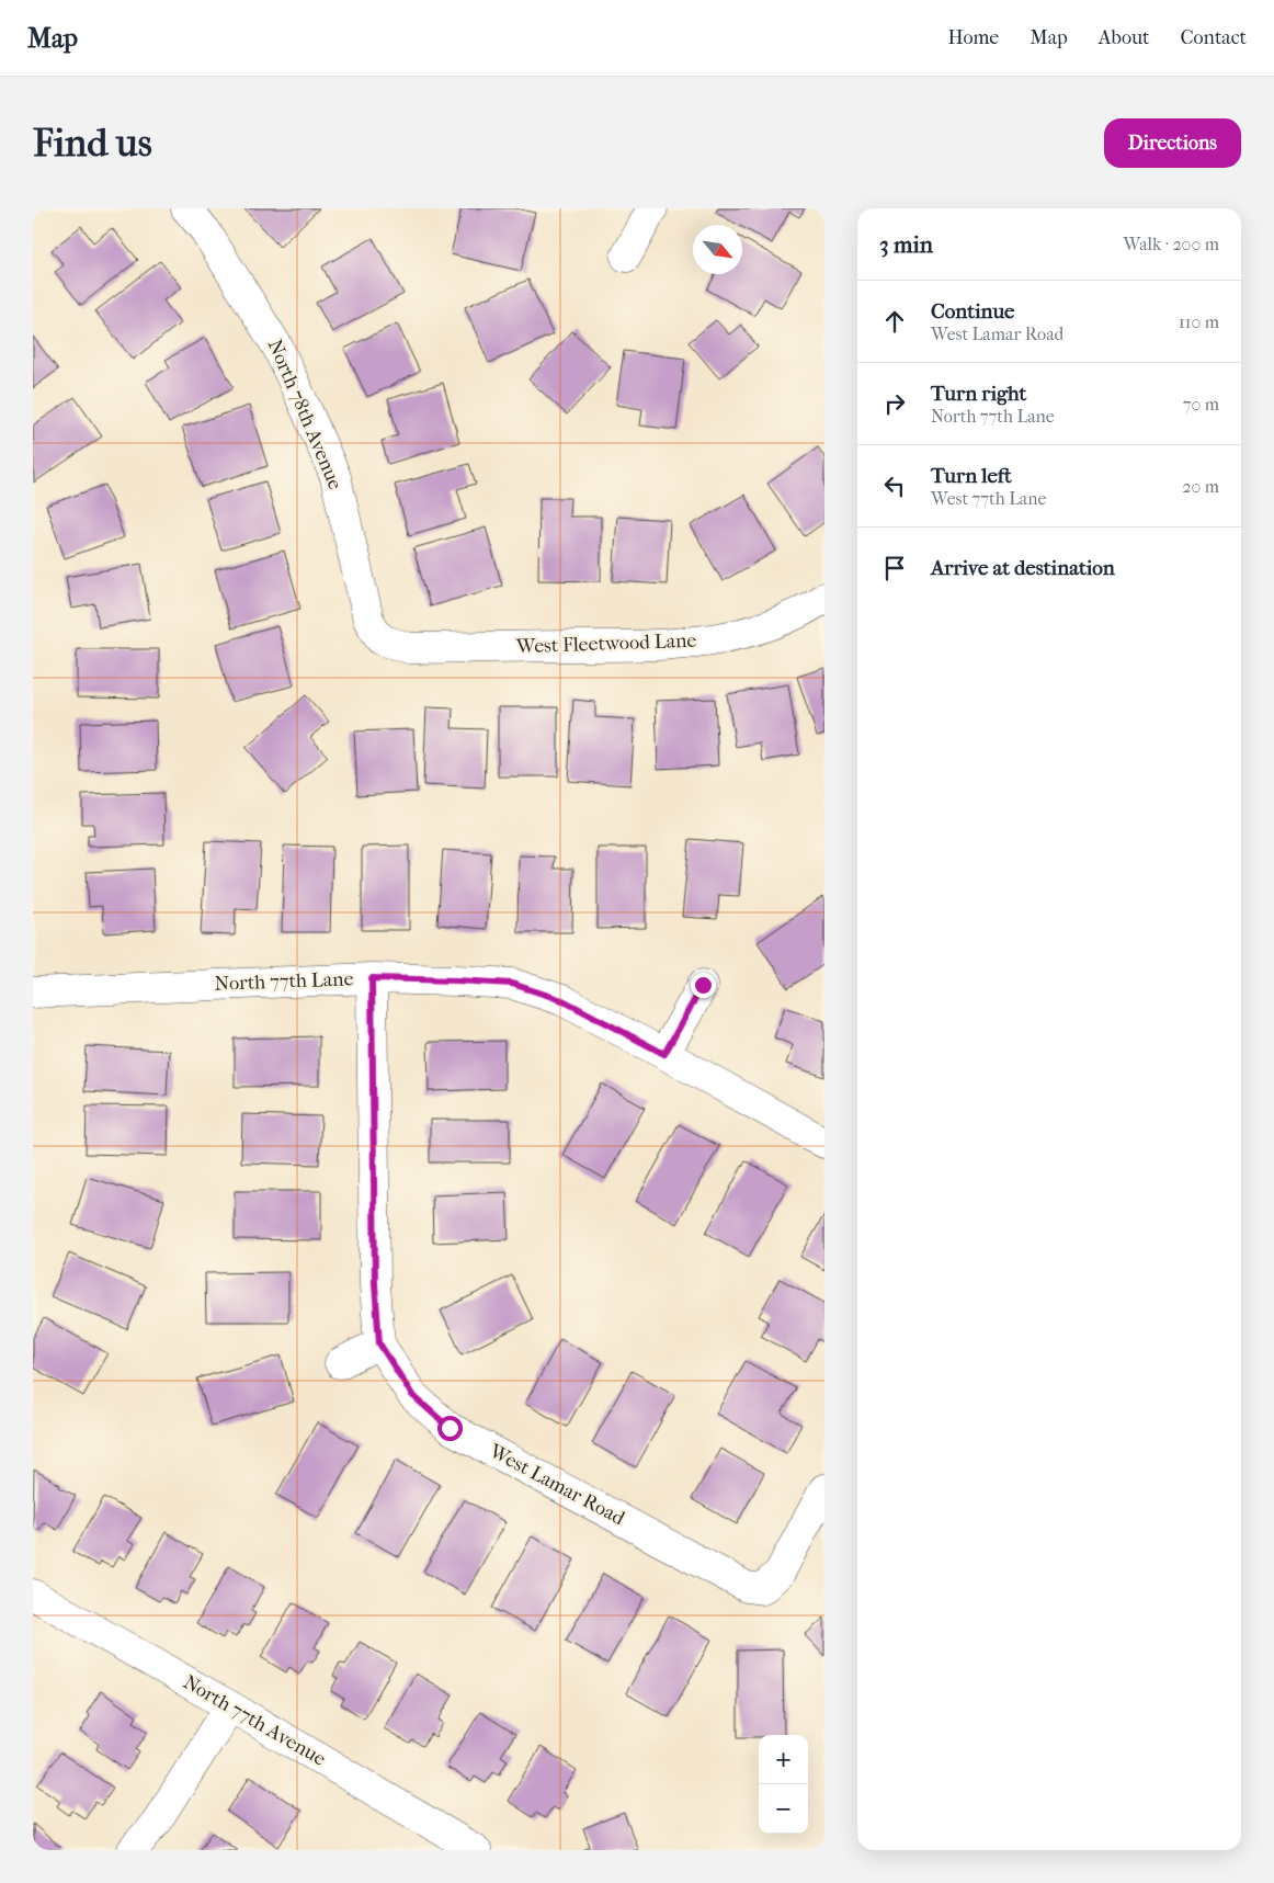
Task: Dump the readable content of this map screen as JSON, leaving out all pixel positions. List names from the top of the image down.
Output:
{
  "streets": {
    "street": [
      "North 78th Avenue",
      "West Fleetwood Lane",
      "North 77th Lane",
      "West Lamar Road",
      "North 77th Avenue"
    ]
  },
  "crossings": [
    ["North 78th Avenue", "West Fleetwood Lane"],
    ["North 77th Lane", "West Lamar Road"]
  ],
  "north": "bottom right",
  "page": {
    "header": "Map",
    "nav": [
      "Home",
      "Map",
      "About",
      "Contact"
    ],
    "buttons": "Directions",
    "title": "Find us",
    "heading": ["3 min", "Walk · 200 m"],
    "list": [
      ["Continue", "West Lamar Road", "110 m"],
      ["Turn right", "North 77th Lane", "70 m"],
      ["Turn left", "West 77th Lane", "20 m"],
      "Arrive at destination"
    ],
    "map_buttons": ["+", "−"]
  }
}
